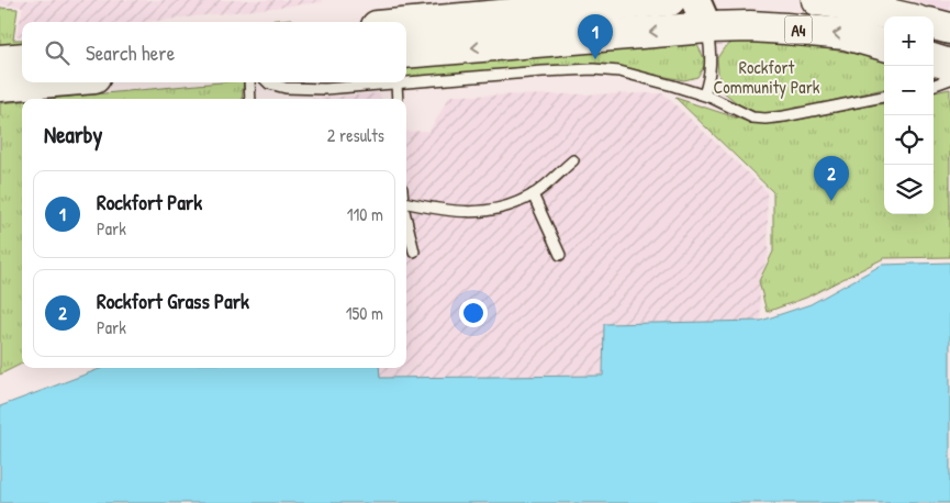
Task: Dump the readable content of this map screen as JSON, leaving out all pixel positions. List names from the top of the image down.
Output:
{
  "streets": {
    "highway": ["A4"]
  },
  "parks": ["Rockfort Community Park"],
  "page": {
    "pins": ["1", "2"],
    "map_buttons": ["+", "−"],
    "search": "Search here",
    "heading": ["Nearby", "2 results"],
    "list": [
      {
        "mark": "1",
        "name": "Rockfort Park",
        "note": "Park",
        "value": "110 m"
      },
      {
        "mark": "2",
        "name": "Rockfort Grass Park",
        "note": "Park",
        "value": "150 m"
      }
    ]
  }
}
